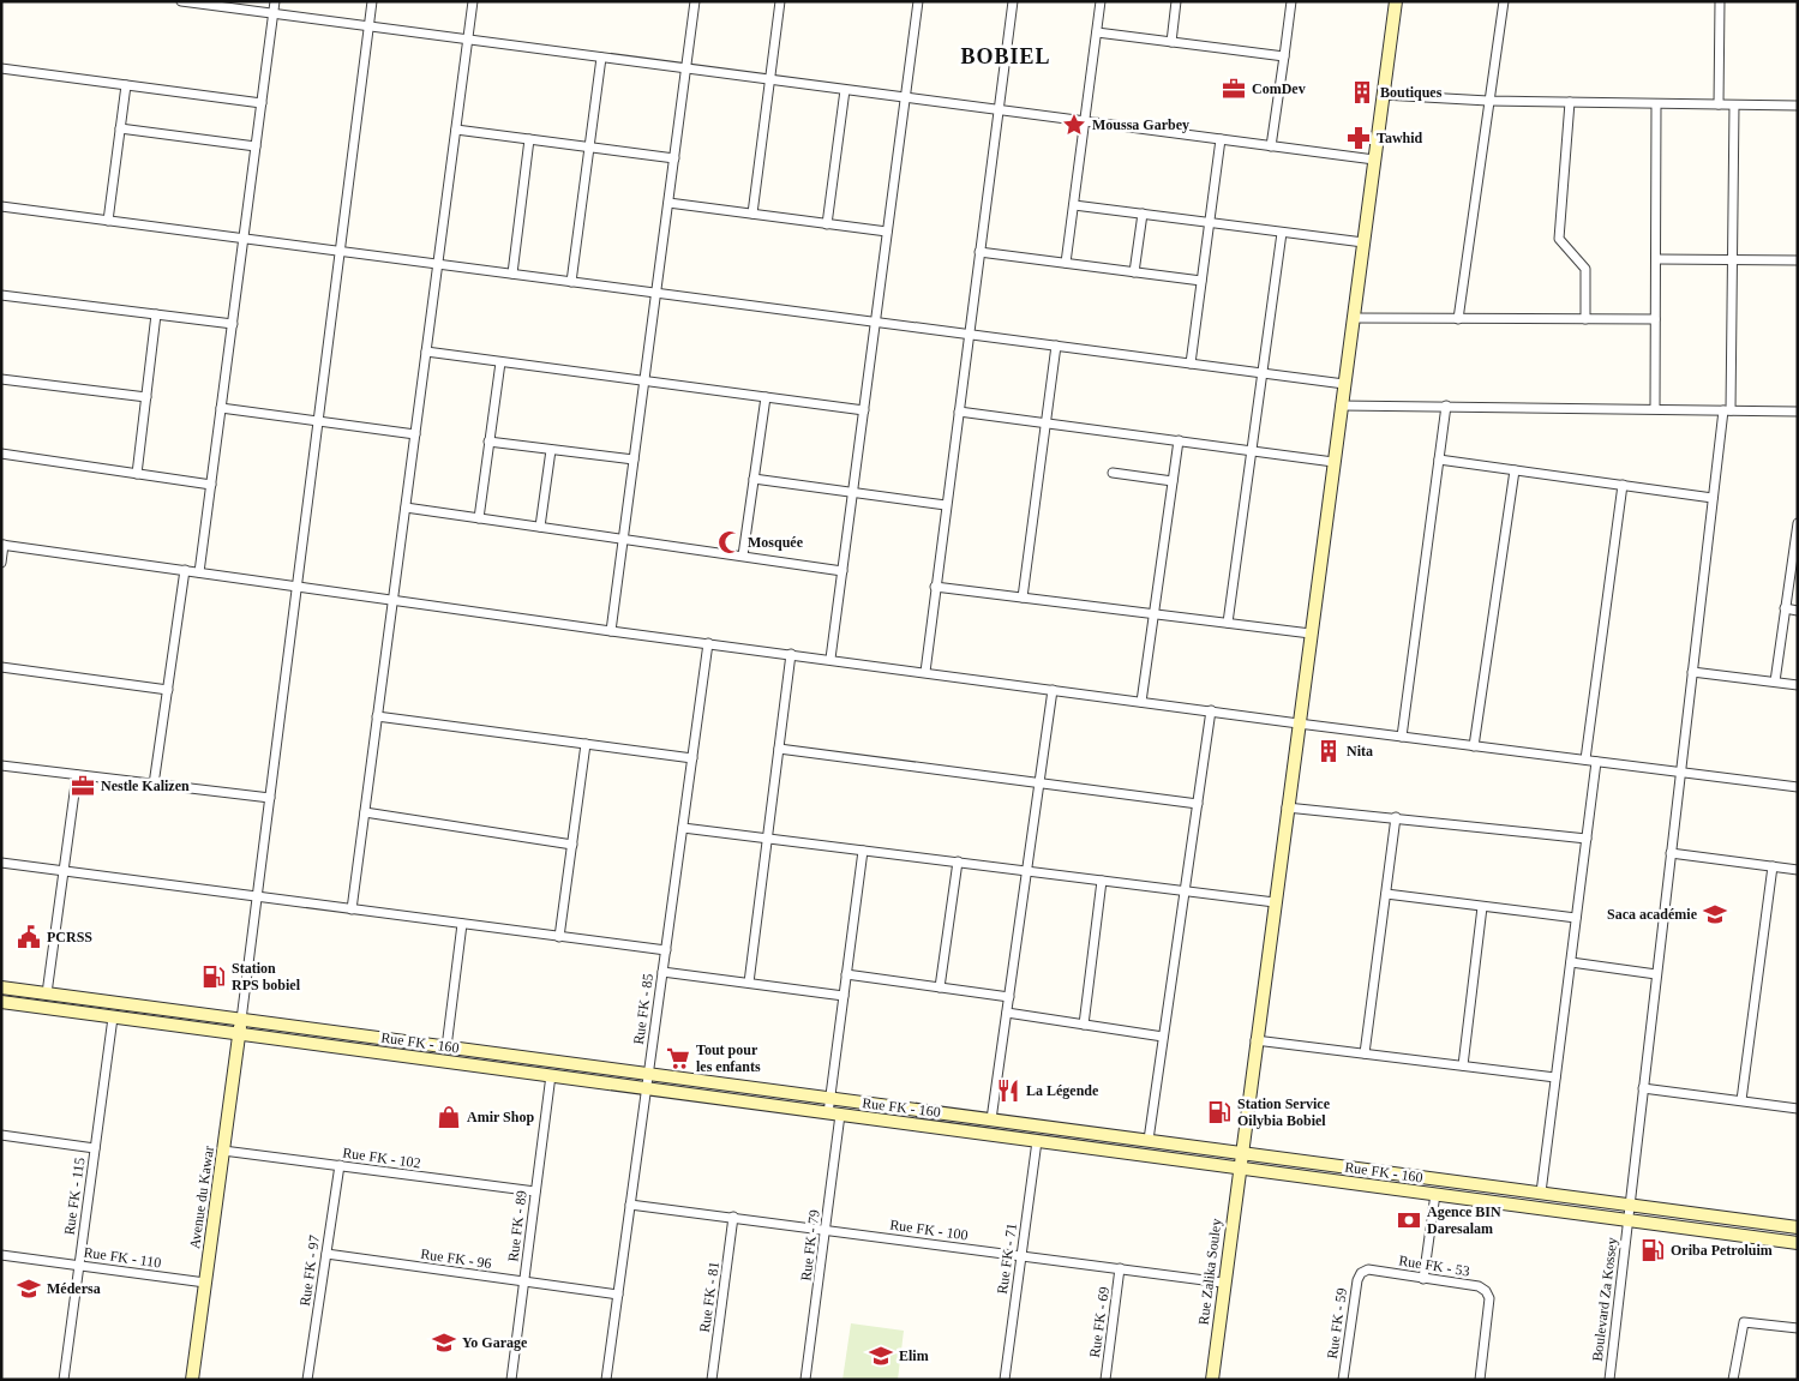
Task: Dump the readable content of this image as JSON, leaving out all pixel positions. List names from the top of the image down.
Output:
{
  "streets": {
    "main road": ["Rue FK - 160", "Avenue du Kawar", "Rue Zalika Souley"],
    "street": [
      "Rue FK - 85",
      "Rue FK - 102",
      "Rue FK - 115",
      "Rue FK - 89",
      "Rue FK - 100",
      "Rue FK - 79",
      "Rue FK - 110",
      "Rue FK - 96",
      "Rue FK - 71",
      "Rue FK - 53",
      "Rue FK - 97",
      "Rue FK - 81",
      "Boulevard Za Kossey",
      "Rue FK - 69",
      "Rue FK - 59"
    ]
  },
  "crossings": [
    ["Rue FK - 85", "Rue FK - 160"],
    ["Rue FK - 85", "Rue FK - 100"],
    ["Rue FK - 85", "Rue FK - 96"],
    ["Rue FK - 160", "Rue FK - 115"],
    ["Rue FK - 160", "Avenue du Kawar"],
    ["Rue FK - 160", "Rue FK - 89"],
    ["Rue FK - 160", "Rue FK - 79"],
    ["Rue FK - 160", "Rue FK - 71"],
    ["Rue FK - 160", "Rue Zalika Souley"],
    ["Rue FK - 160", "Boulevard Za Kossey"],
    ["Rue FK - 102", "Avenue du Kawar"],
    ["Rue FK - 102", "Rue FK - 89"],
    ["Rue FK - 102", "Rue FK - 97"],
    ["Rue FK - 115", "Rue FK - 110"],
    ["Avenue du Kawar", "Rue FK - 110"],
    ["Rue FK - 89", "Rue FK - 96"],
    ["Rue FK - 100", "Rue FK - 79"],
    ["Rue FK - 100", "Rue FK - 71"],
    ["Rue FK - 100", "Rue Zalika Souley"],
    ["Rue FK - 100", "Rue FK - 81"],
    ["Rue FK - 100", "Rue FK - 69"],
    ["Rue FK - 96", "Rue FK - 97"],
    ["Rue FK - 53", "Rue FK - 59"]
  ],
  "districts": ["BOBIEL"],
  "places": {
    "office": ["ComDev", "Nestle Kalizen"],
    "building": ["Boutiques", "Nita"],
    "place": ["Moussa Garbey"],
    "pharmacy": ["Tawhid"],
    "mosque": ["Mosquée"],
    "school or university": [
      "Saca académie",
      "Médersa",
      "Yo Garage",
      "Elim"
    ],
    "public building": ["PCRSS"],
    "fuel station": ["Station RPS bobiel", "Station Service Oilybia Bobiel", "Oriba Petroluim"],
    "supermarket": ["Tout pour les enfants"],
    "restaurant": ["La Légende"],
    "shop": ["Amir Shop"],
    "bank": ["Agence BIN Daresalam"]
  }
}
